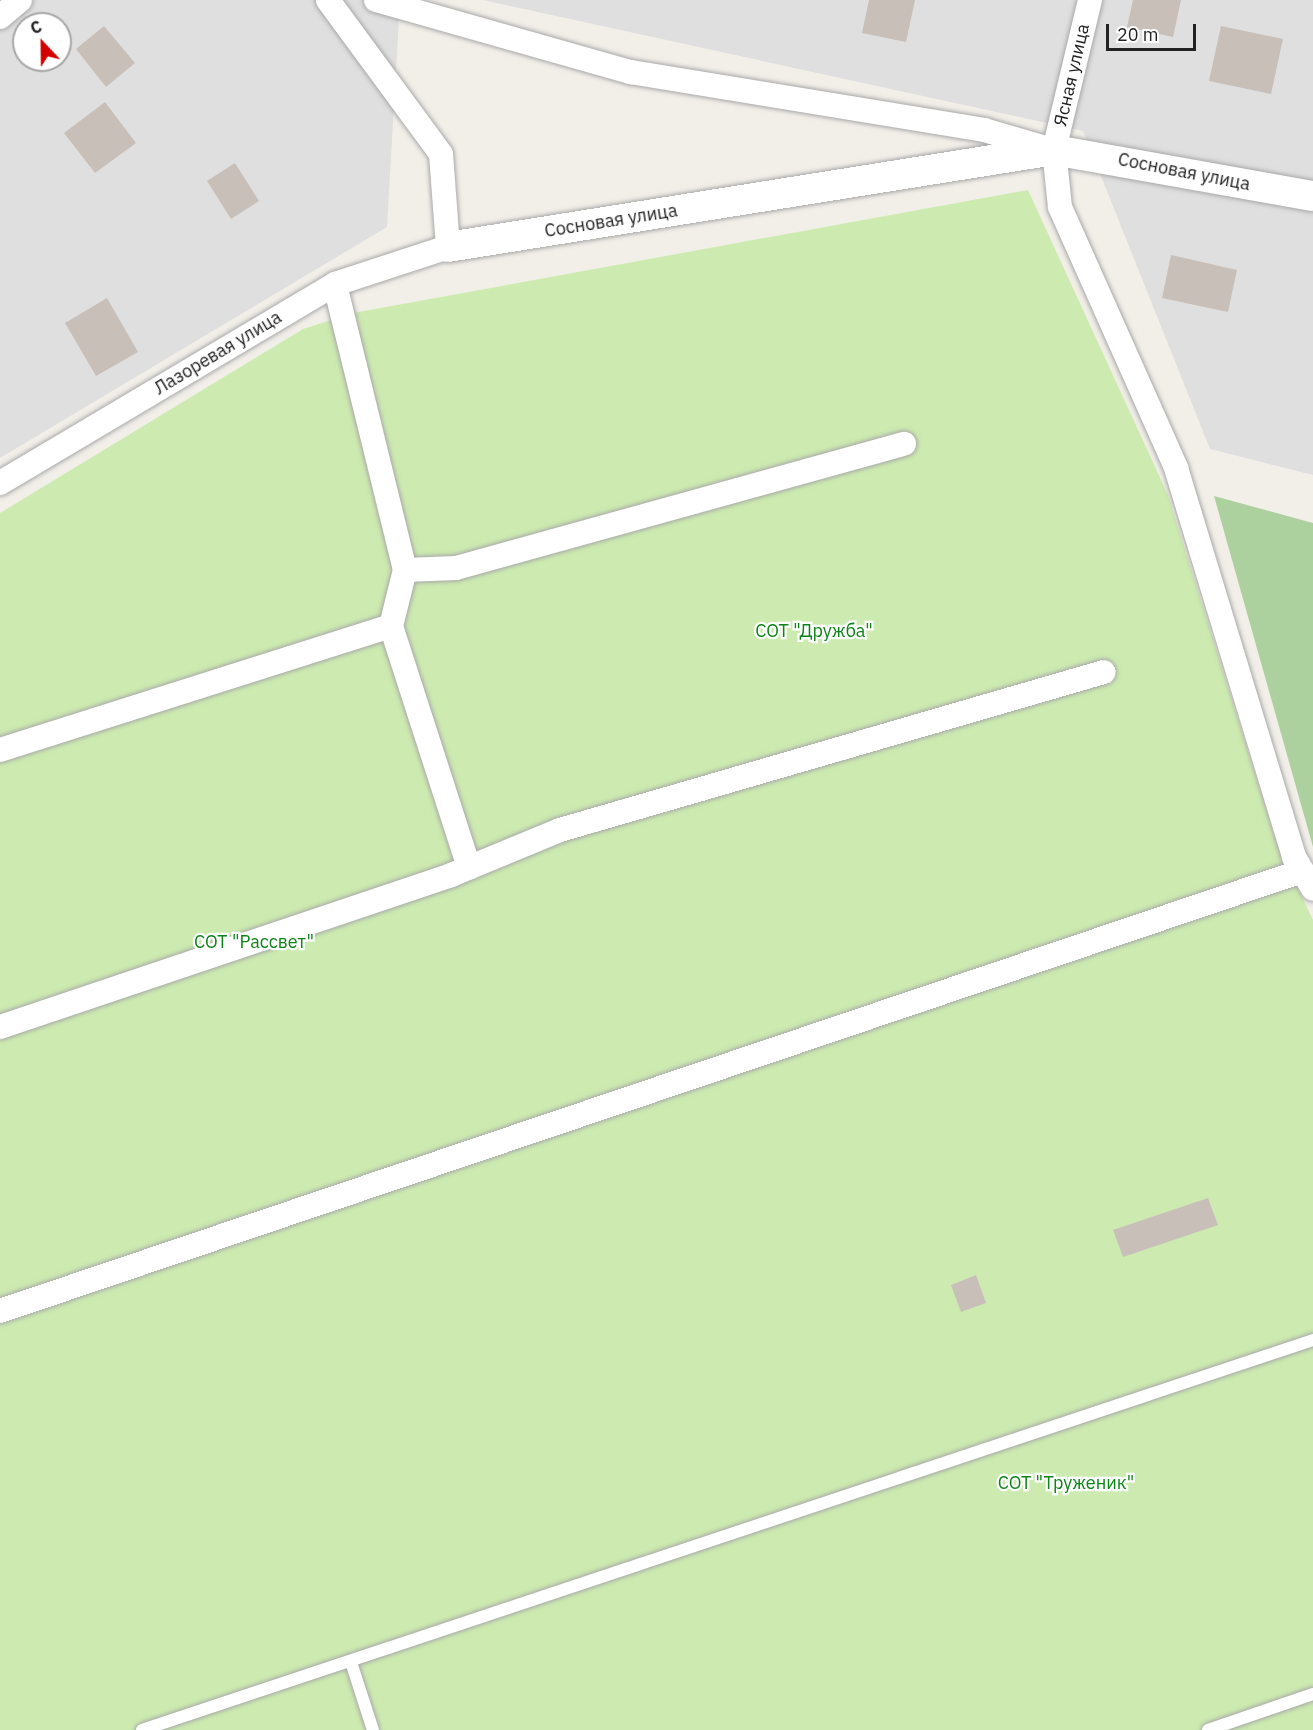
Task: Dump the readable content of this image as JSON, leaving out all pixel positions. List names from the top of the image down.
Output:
{
  "streets": {
    "street": ["Ясная улица", "Сосновая улица", "Лазоревая улица"]
  },
  "crossings": [
    ["Ясная улица", "Сосновая улица"],
    ["Сосновая улица", "Лазоревая улица"]
  ],
  "parks": ["СОТ \"Дружба\"", "СОТ \"Рассвет\"", "СОТ \"Труженик\""],
  "scale_bar": "20 m",
  "north": "top"
}
